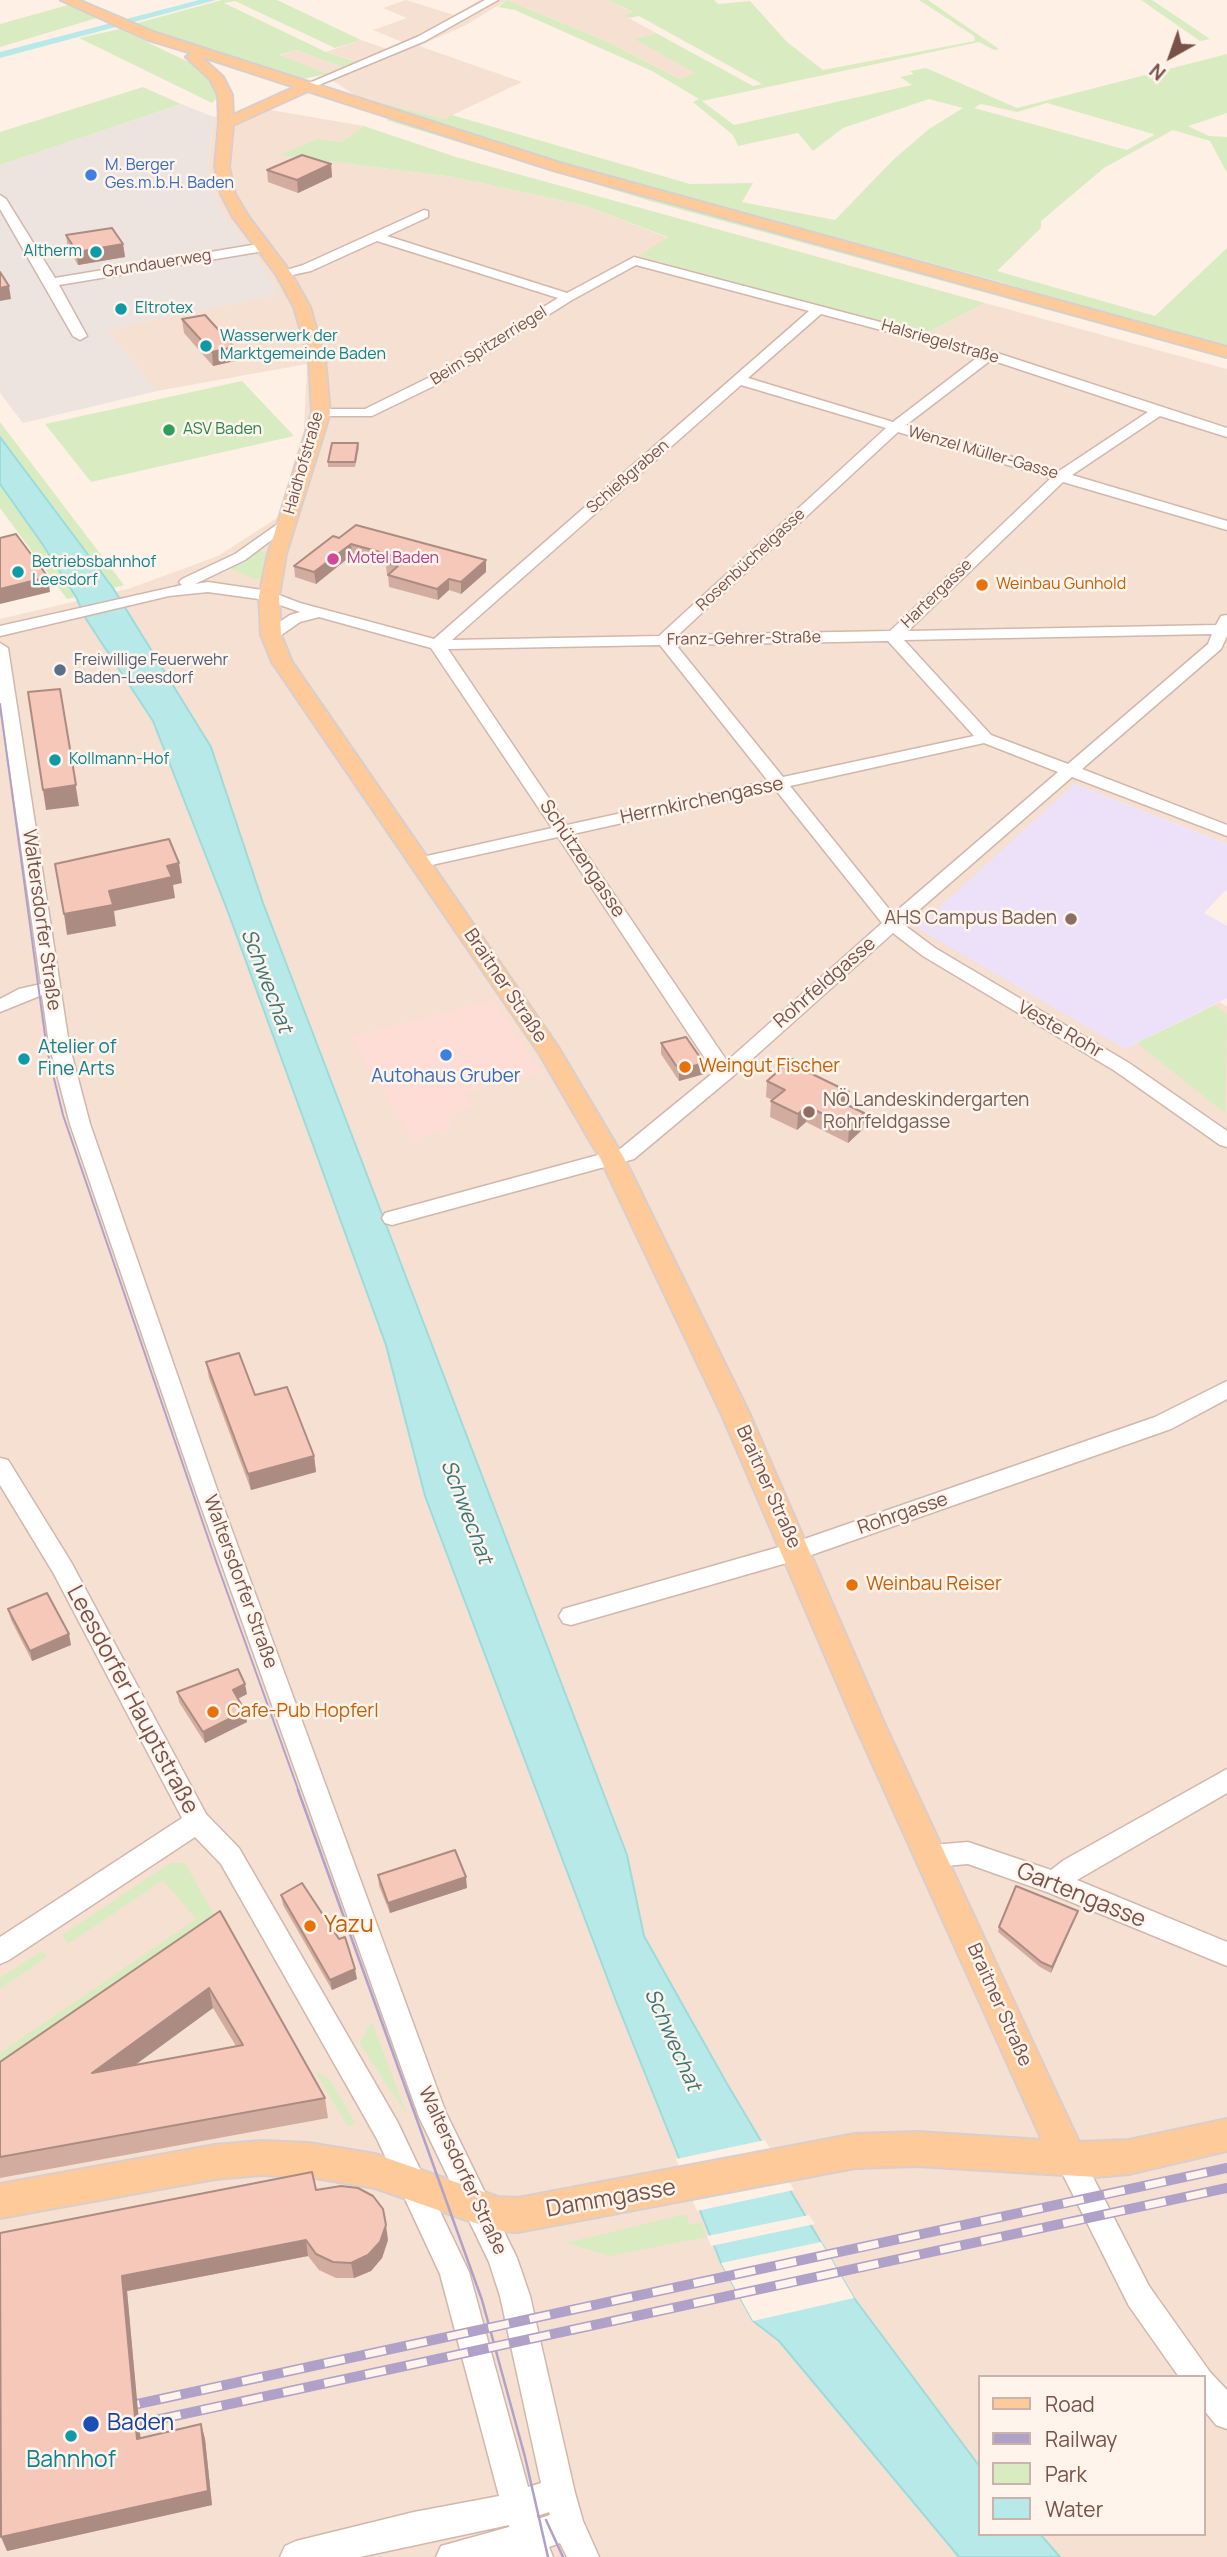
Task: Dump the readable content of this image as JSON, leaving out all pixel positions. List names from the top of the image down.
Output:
{
  "streets": {
    "main road": ["Haidhofstraße", "Braitner Straße", "Dammgasse"],
    "street": [
      "Grundauerweg",
      "Halsriegelstraße",
      "Beim Spitzerriegel",
      "Wenzel Müller-Gasse",
      "Schießgraben",
      "Rosenbüchelgasse",
      "Hartergasse",
      "Franz-Gehrer-Straße",
      "Herrnkirchengasse",
      "Schützengasse",
      "Waltersdorfer Straße",
      "Rohrfeldgasse",
      "Veste Rohr",
      "Rohrgasse",
      "Leesdorfer Hauptstraße",
      "Gartengasse"
    ]
  },
  "crossings": [
    ["Grundauerweg", "Haidhofstraße"],
    ["Halsriegelstraße", "Beim Spitzerriegel"],
    ["Halsriegelstraße", "Schießgraben"],
    ["Halsriegelstraße", "Rosenbüchelgasse"],
    ["Halsriegelstraße", "Hartergasse"],
    ["Beim Spitzerriegel", "Haidhofstraße"],
    ["Wenzel Müller-Gasse", "Schießgraben"],
    ["Wenzel Müller-Gasse", "Rosenbüchelgasse"],
    ["Wenzel Müller-Gasse", "Hartergasse"],
    ["Haidhofstraße", "Franz-Gehrer-Straße"],
    ["Haidhofstraße", "Braitner Straße"],
    ["Schießgraben", "Franz-Gehrer-Straße"],
    ["Schießgraben", "Schützengasse"],
    ["Rosenbüchelgasse", "Franz-Gehrer-Straße"],
    ["Hartergasse", "Franz-Gehrer-Straße"],
    ["Hartergasse", "Herrnkirchengasse"],
    ["Hartergasse", "Rohrfeldgasse"],
    ["Franz-Gehrer-Straße", "Schützengasse"],
    ["Franz-Gehrer-Straße", "Rohrfeldgasse"],
    ["Franz-Gehrer-Straße", "Braitner Straße"],
    ["Herrnkirchengasse", "Schützengasse"],
    ["Herrnkirchengasse", "Braitner Straße"],
    ["Schützengasse", "Rohrfeldgasse"],
    ["Waltersdorfer Straße", "Dammgasse"],
    ["Rohrfeldgasse", "Braitner Straße"],
    ["Rohrfeldgasse", "Veste Rohr"],
    ["Braitner Straße", "Rohrgasse"],
    ["Braitner Straße", "Gartengasse"],
    ["Braitner Straße", "Dammgasse"],
    ["Leesdorfer Hauptstraße", "Dammgasse"]
  ],
  "water": ["Schwechat"],
  "places": [
    "M. Berger Ges.m.b.H. Baden",
    "Altherm",
    "Eltrotex",
    "Wasserwerk der Marktgemeinde Baden",
    "ASV Baden",
    "Motel Baden",
    "Betriebsbahnhof Leesdorf",
    "Weinbau Gunhold",
    "Freiwillige Feuerwehr Baden-Leesdorf",
    "Kollmann-Hof",
    "AHS Campus Baden",
    "Autohaus Gruber",
    "Atelier of Fine Arts",
    "Weingut Fischer",
    "NÖ Landeskindergarten Rohrfeldgasse",
    "Weinbau Reiser",
    "Cafe-Pub Hopferl",
    "Yazu",
    "Baden",
    "Bahnhof"
  ],
  "legend": [
    "Road",
    "Railway",
    "Park",
    "Water"
  ],
  "north": "bottom left"
}
